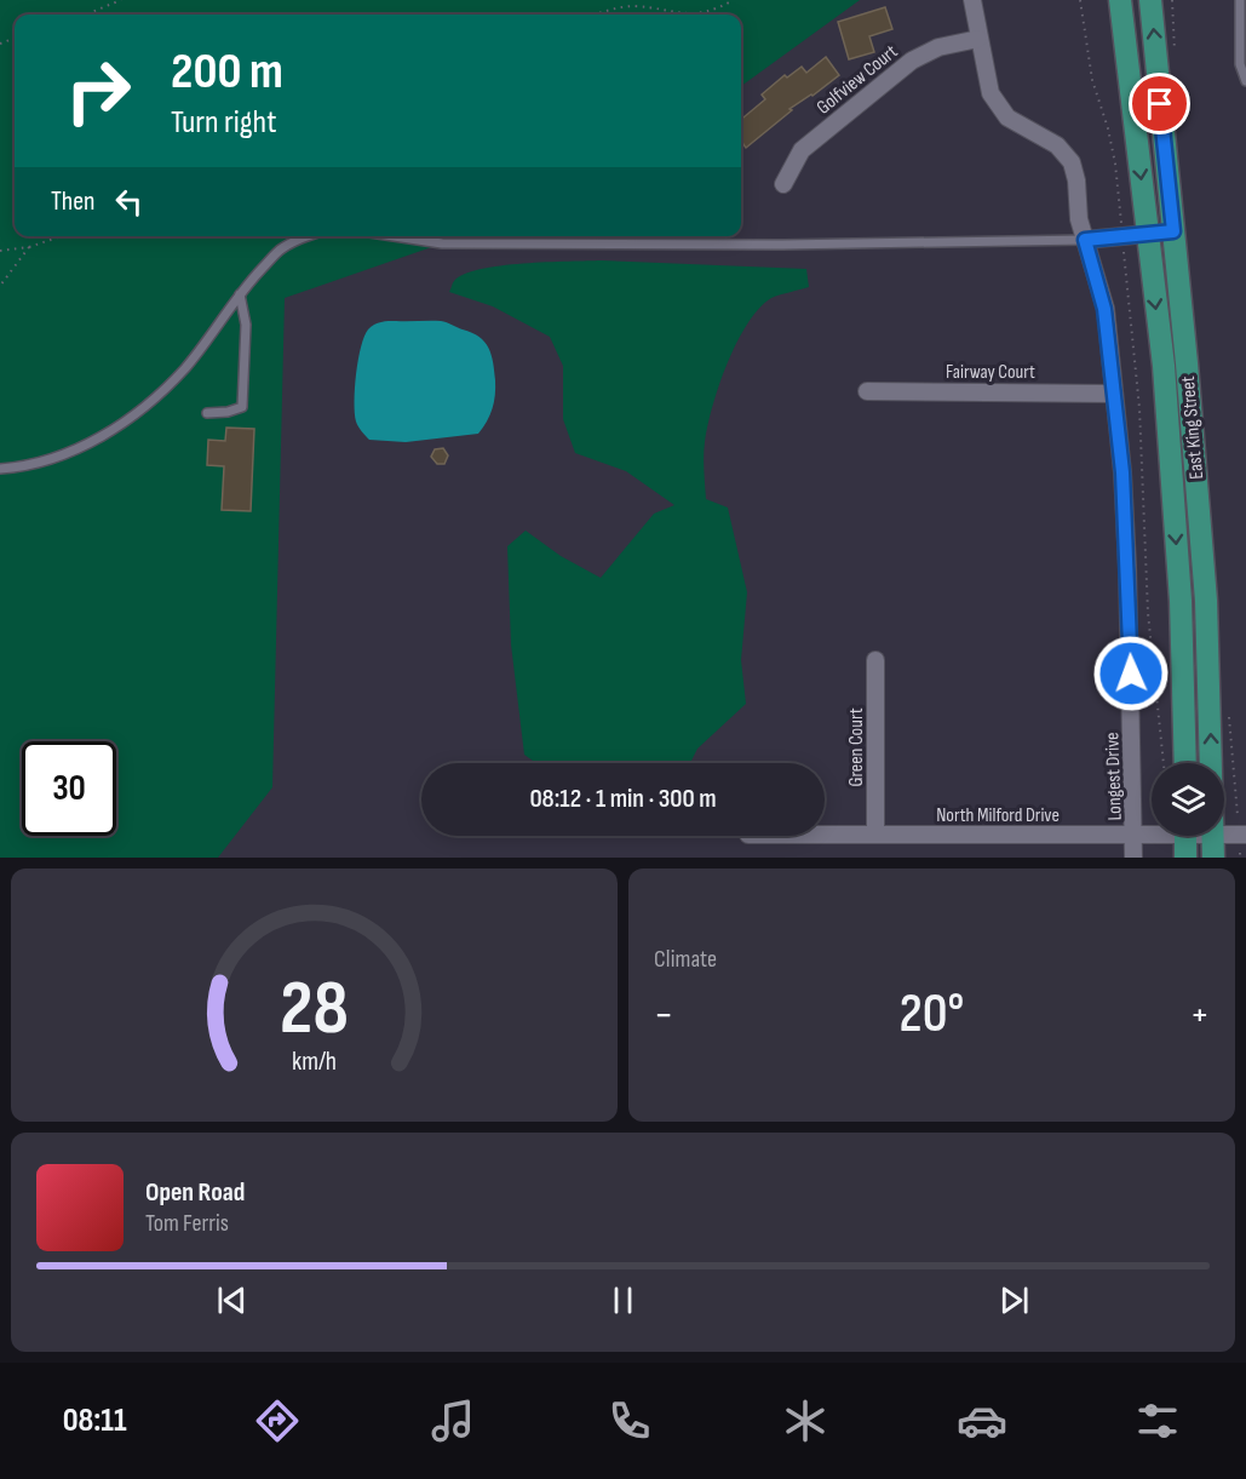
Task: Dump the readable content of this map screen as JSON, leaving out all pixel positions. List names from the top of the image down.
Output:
{
  "streets": {
    "main road": ["East King Street"],
    "street": [
      "Golfview Court",
      "Fairway Court",
      "Green Court",
      "Longest Drive",
      "North Milford Drive"
    ]
  },
  "crossings": [
    ["Golfview Court", "Longest Drive"],
    ["Fairway Court", "Longest Drive"],
    ["Green Court", "North Milford Drive"],
    ["Longest Drive", "North Milford Drive"]
  ],
  "page": {
    "turn": ["200 m", "Turn right"],
    "then": "Then",
    "limit": "30",
    "trip": "08:12 · 1 min · 300 m",
    "tile": "Climate",
    "heat": ["−", "20°", "+"],
    "song": ["Open Road", "Tom Ferris"],
    "tabs": "08:11",
    "gauge": ["28", "km/h"]
  }
}
